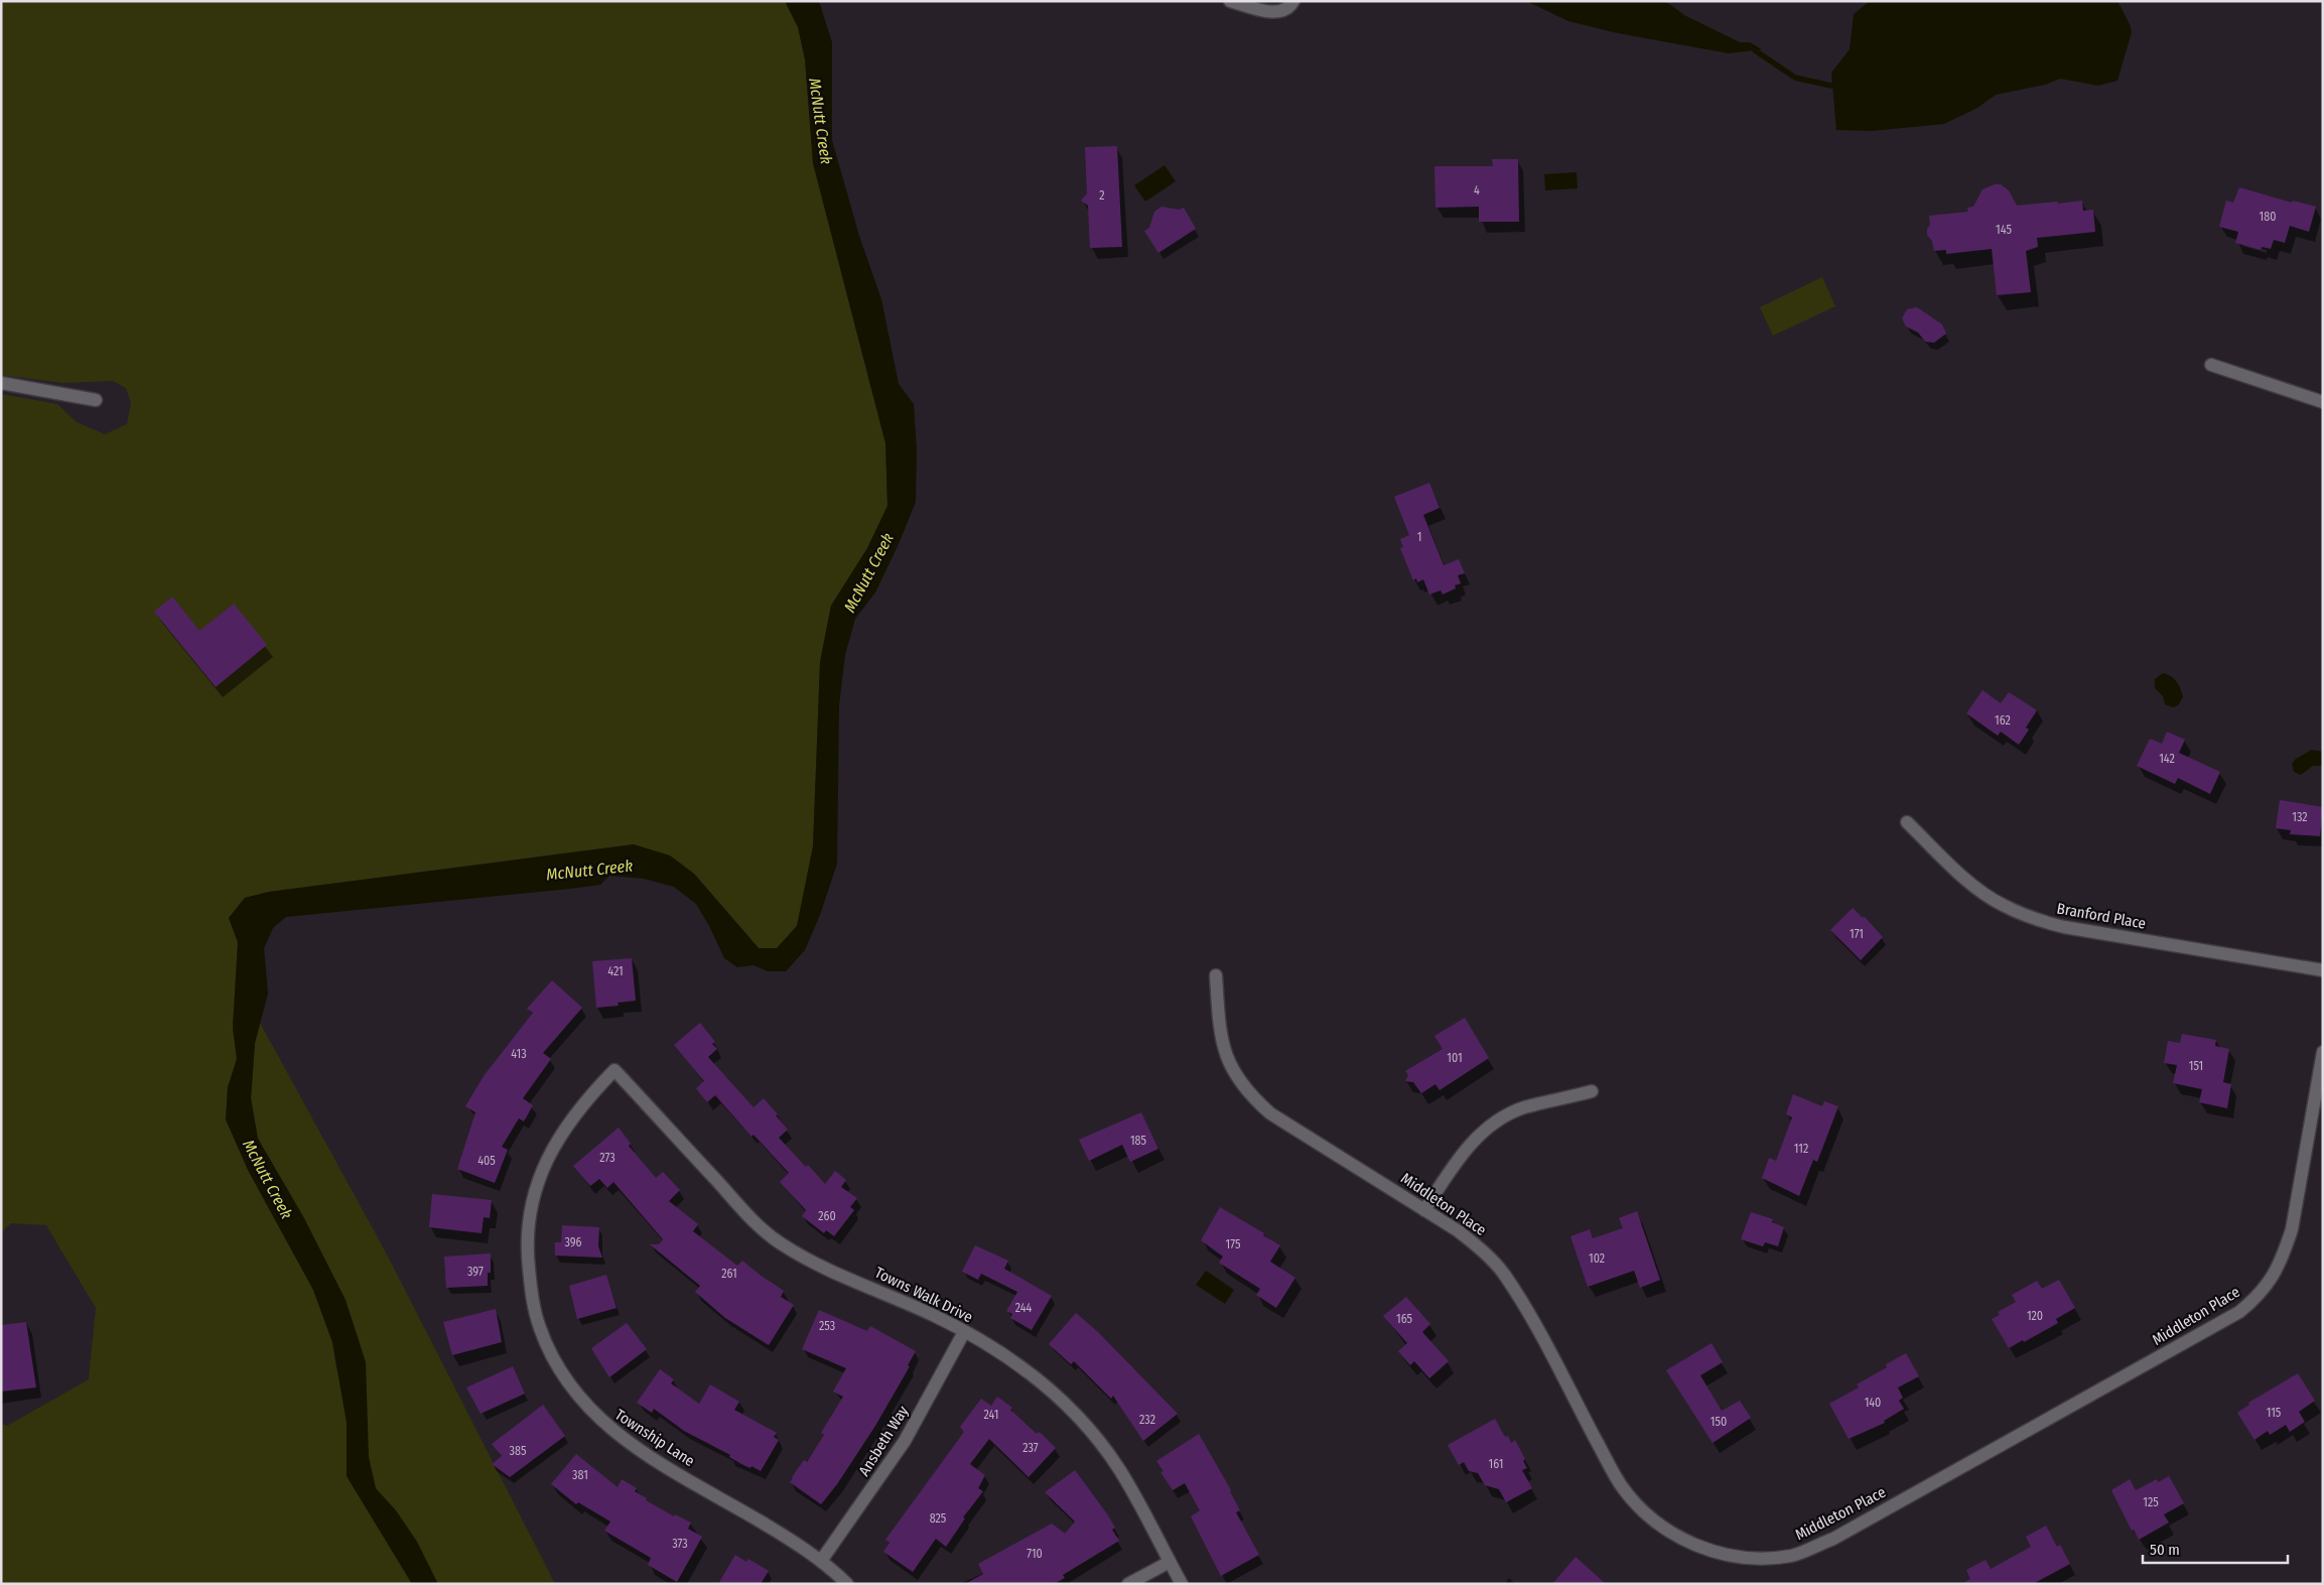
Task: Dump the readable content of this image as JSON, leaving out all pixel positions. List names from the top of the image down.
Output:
{
  "streets": {
    "street": [
      "Branford Place",
      "Middleton Place",
      "Towns Walk Drive",
      "Township Lane",
      "Ansbeth Way"
    ]
  },
  "crossings": [
    ["Towns Walk Drive", "Township Lane"],
    ["Towns Walk Drive", "Ansbeth Way"],
    ["Township Lane", "Ansbeth Way"]
  ],
  "water": ["McNutt Creek"],
  "house_numbers": [
    "4",
    "2",
    "180",
    "145",
    "1",
    "162",
    "142",
    "132",
    "171",
    "421",
    "413",
    "101",
    "151",
    "185",
    "112",
    "273",
    "405",
    "260",
    "396",
    "175",
    "102",
    "397",
    "261",
    "244",
    "120",
    "165",
    "253",
    "140",
    "115",
    "241",
    "232",
    "150",
    "237",
    "385",
    "161",
    "381",
    "125",
    "825",
    "373",
    "710"
  ],
  "scale_bar": "50 m"
}
